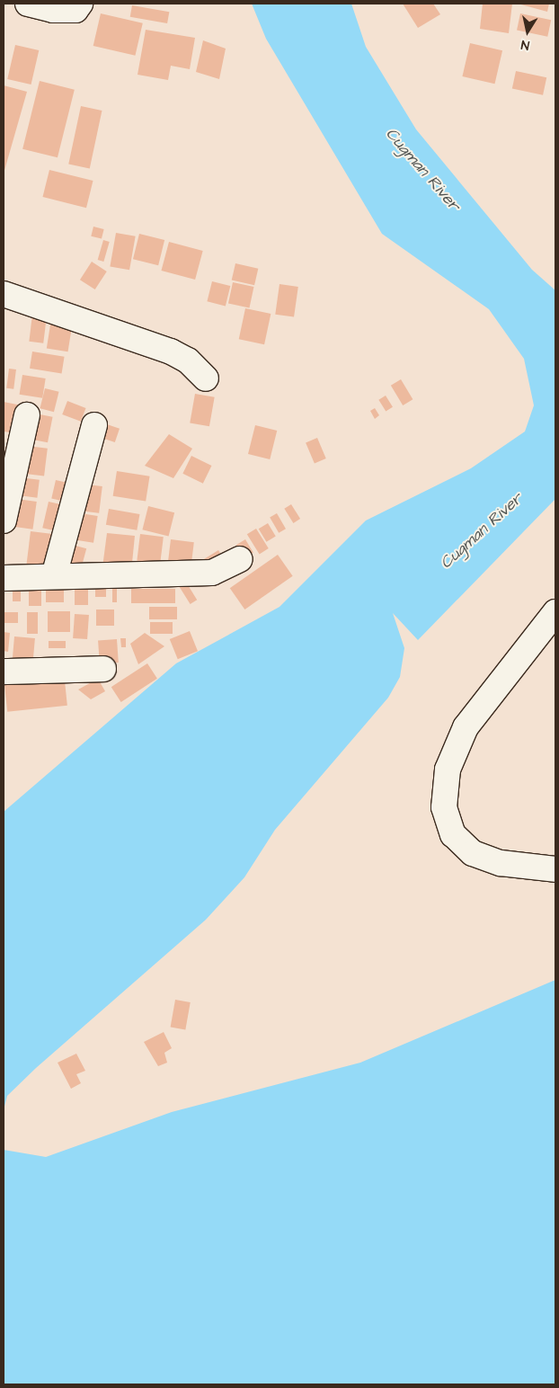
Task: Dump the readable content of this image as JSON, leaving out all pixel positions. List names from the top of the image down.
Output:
{
  "water": ["Cugman River"],
  "north": "bottom"
}
